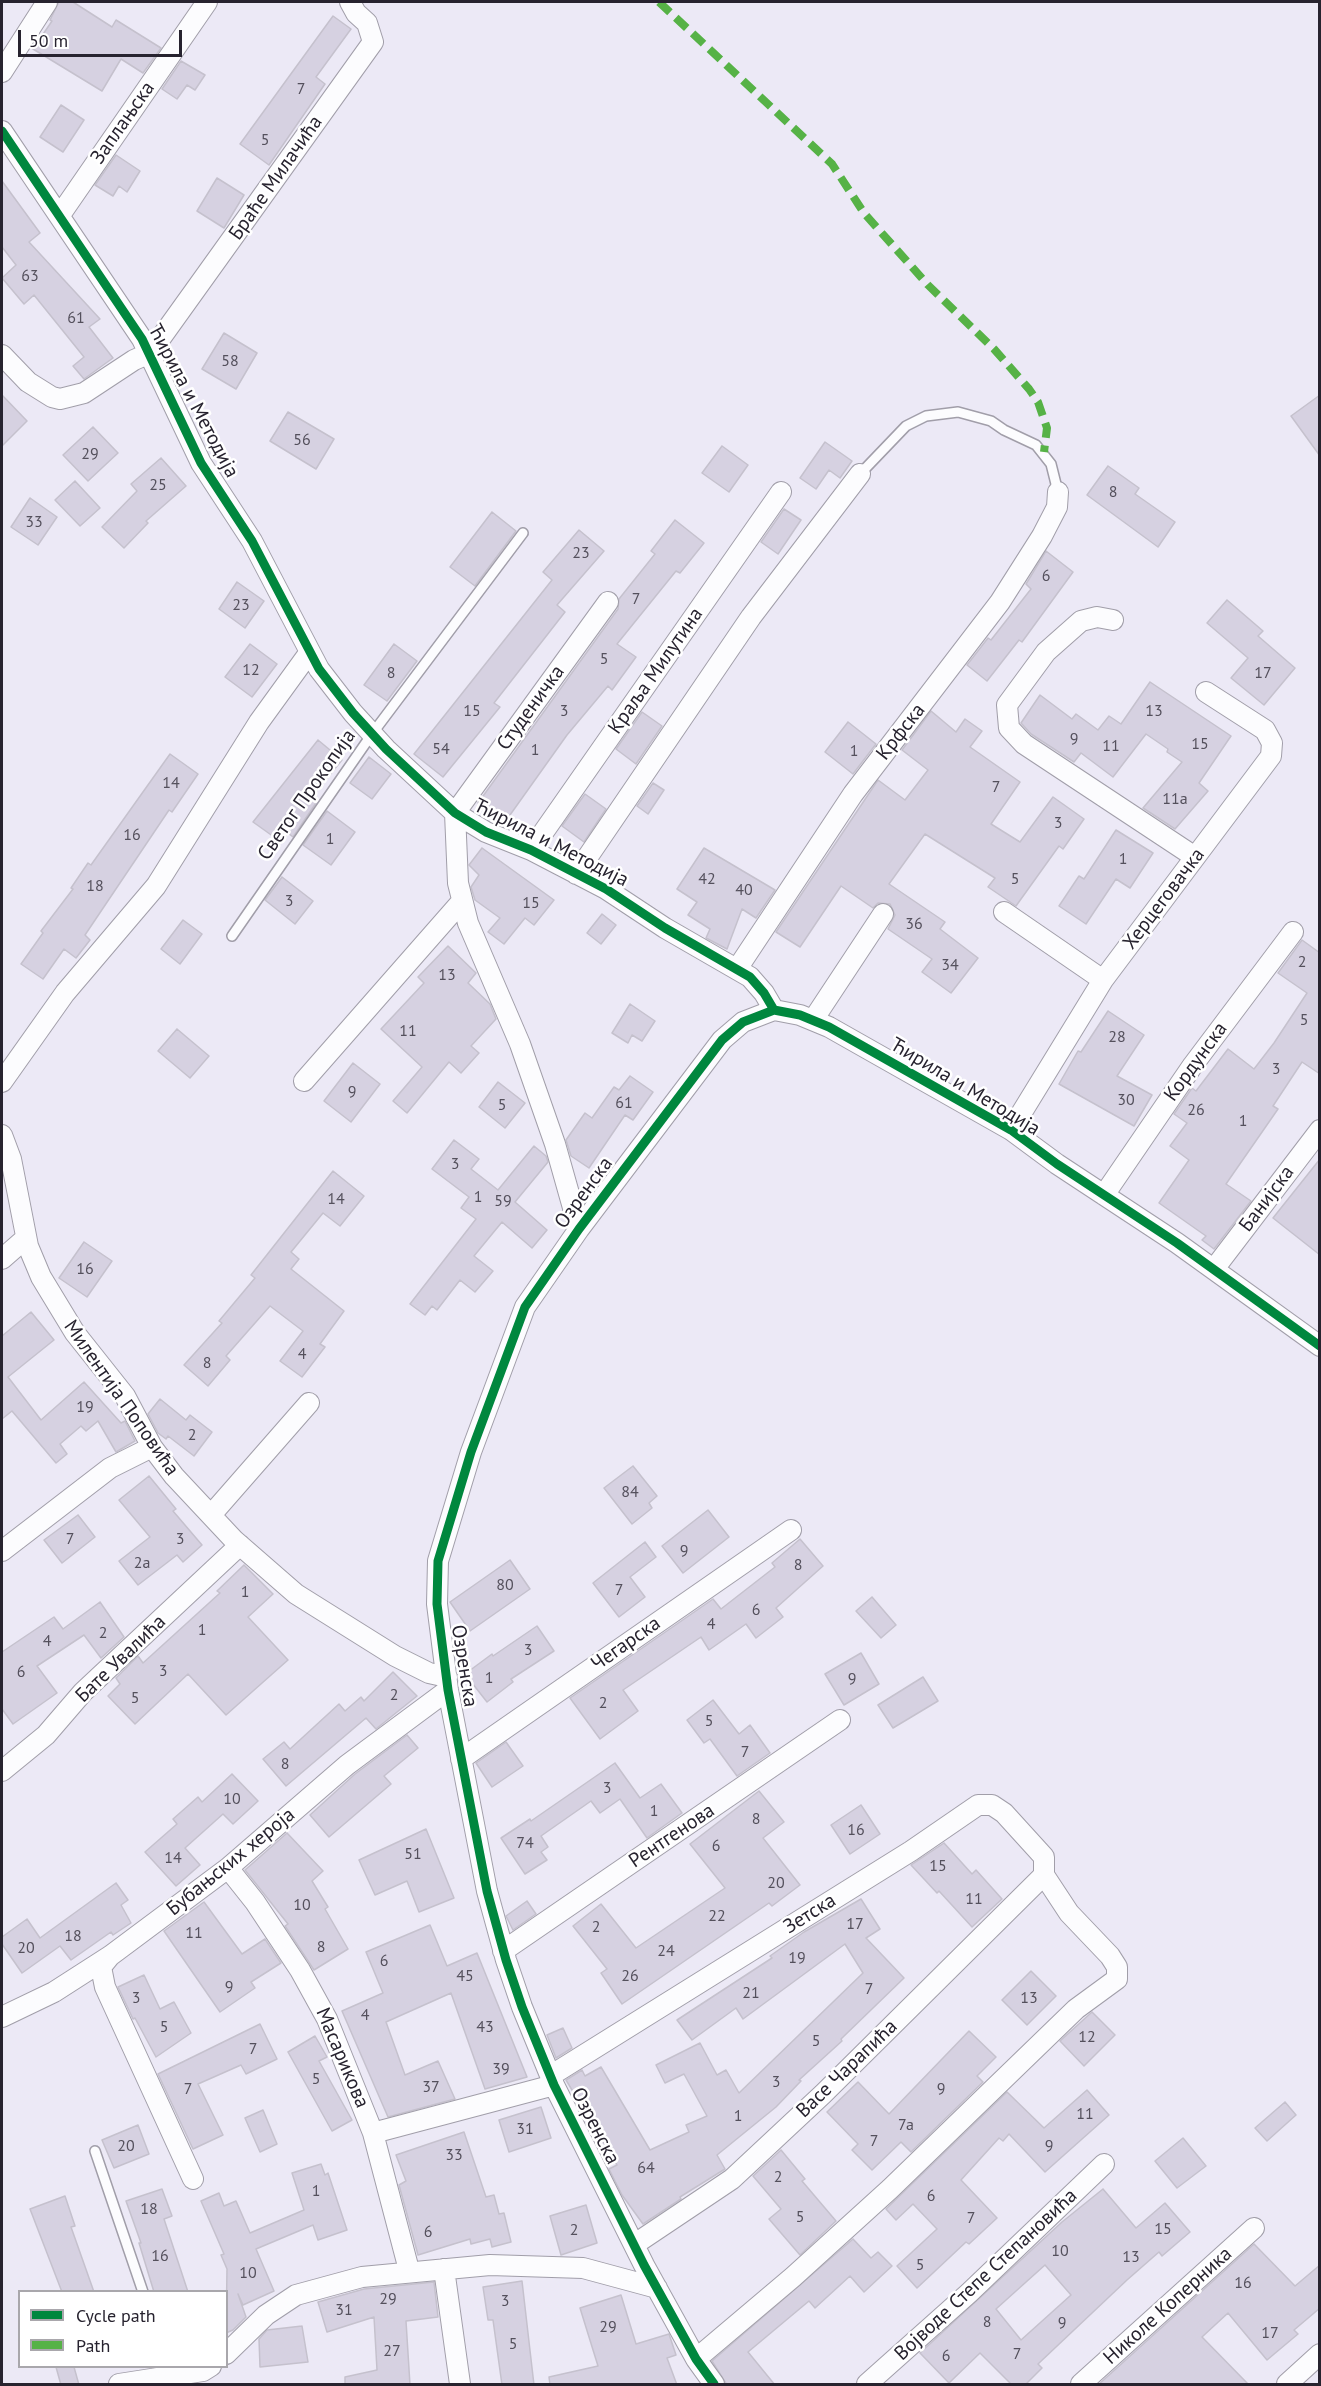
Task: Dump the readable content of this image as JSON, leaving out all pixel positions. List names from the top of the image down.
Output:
{
  "streets": {
    "street": [
      "Заплањска",
      "Браће Милачића",
      "Ћирила и Методија",
      "Краља Милутина",
      "Студеничка",
      "Крфска",
      "Херцеговачка",
      "Кордунска",
      "Озренска",
      "Банијска",
      "Милентија Поповића",
      "Чегарска",
      "Бате Увалића",
      "Рентгенова",
      "Бубањских хероја",
      "Зетска",
      "Масарикова",
      "Васе Чарапића",
      "Војводе Степе Степановића",
      "Николе Коперника"
    ],
    "lane": ["Светог Прокопија"]
  },
  "crossings": [
    ["Заплањска", "Ћирила и Методија"],
    ["Браће Милачића", "Ћирила и Методија"],
    ["Ћирила и Методија", "Краља Милутина"],
    ["Ћирила и Методија", "Студеничка"],
    ["Ћирила и Методија", "Крфска"],
    ["Ћирила и Методија", "Светог Прокопија"],
    ["Ћирила и Методија", "Херцеговачка"],
    ["Ћирила и Методија", "Кордунска"],
    ["Ћирила и Методија", "Озренска"],
    ["Ћирила и Методија", "Банијска"],
    ["Озренска", "Милентија Поповића"],
    ["Озренска", "Чегарска"],
    ["Озренска", "Рентгенова"],
    ["Озренска", "Бубањских хероја"],
    ["Озренска", "Зетска"],
    ["Озренска", "Васе Чарапића"],
    ["Милентија Поповића", "Бате Увалића"],
    ["Милентија Поповића", "Бубањских хероја"],
    ["Бубањских хероја", "Масарикова"],
    ["Зетска", "Масарикова"],
    ["Зетска", "Васе Чарапића"]
  ],
  "house_numbers": [
    "7",
    "5",
    "63",
    "61",
    "58",
    "56",
    "29",
    "25",
    "8",
    "33",
    "23",
    "6",
    "7",
    "23",
    "5",
    "12",
    "8",
    "17",
    "15",
    "3",
    "13",
    "9",
    "15",
    "11",
    "54",
    "1",
    "1",
    "14",
    "7",
    "11a",
    "3",
    "16",
    "1",
    "1",
    "42",
    "5",
    "18",
    "40",
    "3",
    "15",
    "36",
    "2",
    "34",
    "13",
    "5",
    "11",
    "28",
    "3",
    "9",
    "30",
    "61",
    "5",
    "26",
    "1",
    "3",
    "1",
    "14",
    "59",
    "16",
    "4",
    "8",
    "19",
    "2",
    "84",
    "7",
    "3",
    "9",
    "2a",
    "8",
    "80",
    "7",
    "1",
    "6",
    "4",
    "1",
    "2",
    "4",
    "3",
    "3",
    "6",
    "1",
    "9",
    "2",
    "5",
    "2",
    "5",
    "7",
    "8",
    "3",
    "10",
    "1",
    "8",
    "16",
    "74",
    "6",
    "51",
    "14",
    "15",
    "20",
    "11",
    "10",
    "22",
    "17",
    "2",
    "11",
    "18",
    "8",
    "20",
    "24",
    "19",
    "6",
    "45",
    "26",
    "9",
    "7",
    "21",
    "3",
    "13",
    "4",
    "5",
    "43",
    "12",
    "5",
    "7",
    "39",
    "5",
    "3",
    "37",
    "7",
    "9",
    "11",
    "1",
    "7a",
    "31",
    "7",
    "20",
    "9",
    "33",
    "64",
    "2",
    "1",
    "6",
    "18",
    "5",
    "7",
    "15",
    "2",
    "6",
    "10",
    "16",
    "13",
    "5",
    "10",
    "16",
    "29",
    "3",
    "31",
    "8",
    "9",
    "29",
    "17",
    "5",
    "27",
    "7",
    "6"
  ],
  "legend": ["Cycle path", "Path"],
  "scale_bar": "50 m"
}
